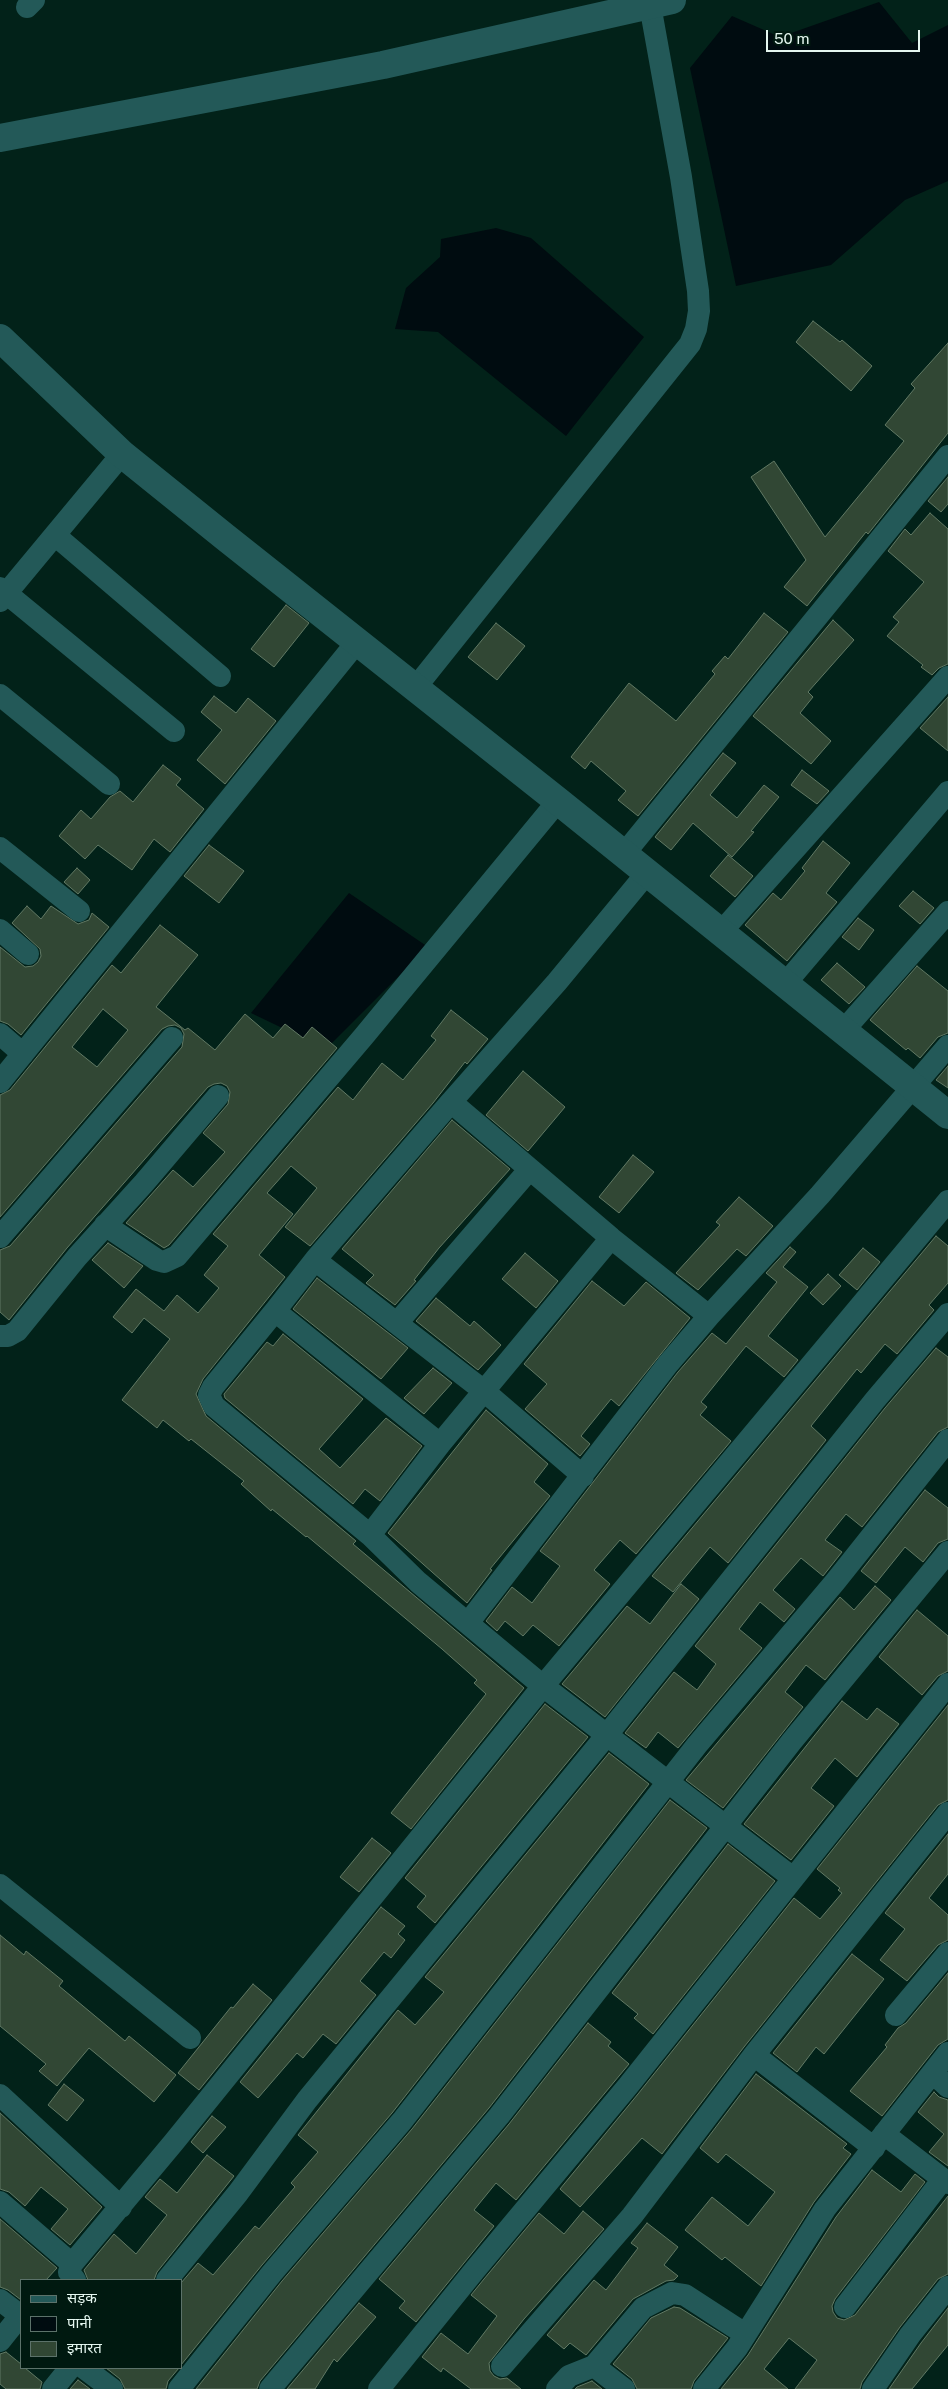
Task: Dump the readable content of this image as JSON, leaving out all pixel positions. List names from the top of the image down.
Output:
{
  "legend": ["सड़क", "पानी", "इमारत"],
  "scale_bar": "50 m"
}
